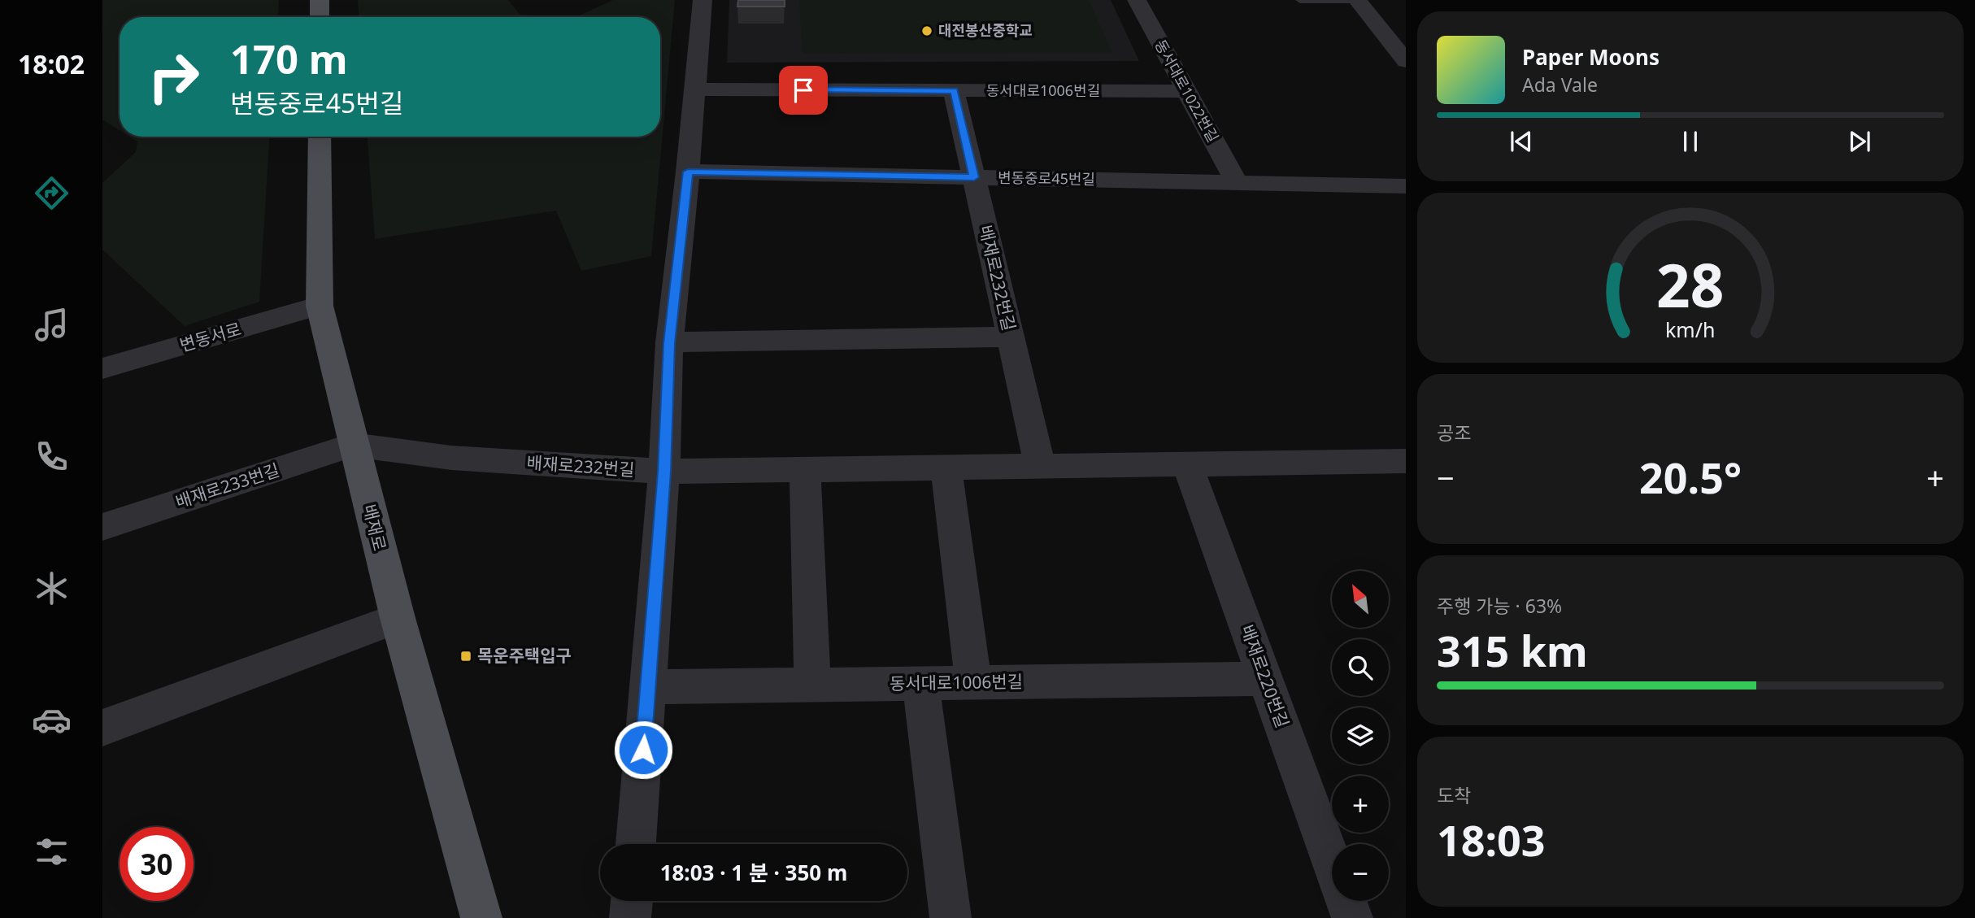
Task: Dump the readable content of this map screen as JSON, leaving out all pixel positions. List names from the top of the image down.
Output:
{
  "streets": {
    "main road": ["배재로"],
    "street": [
      "동서대로1006번길",
      "동서대로1022번길",
      "변동중로45번길",
      "배재로232번길",
      "변동서로",
      "배재로233번길",
      "배재로220번길"
    ]
  },
  "crossings": [
    ["동서대로1006번길", "동서대로1022번길"],
    ["동서대로1006번길", "배재로232번길"],
    ["동서대로1006번길", "배재로220번길"],
    ["동서대로1022번길", "변동중로45번길"],
    ["변동중로45번길", "배재로232번길"],
    ["배재로232번길", "배재로233번길"],
    ["배재로232번길", "배재로"],
    ["배재로232번길", "배재로220번길"],
    ["변동서로", "배재로"],
    ["배재로233번길", "배재로"]
  ],
  "places": {
    "other": ["대전봉산중학교"],
    "transit": ["목운주택입구"]
  },
  "north": "top left",
  "page": {
    "tabs": "18:02",
    "turn": ["170 m", "변동중로45번길"],
    "song": ["Paper Moons", "Ada Vale"],
    "tile": [
      "공조",
      ["주행 가능 · 63%", "315 km"],
      ["도착", "18:03"]
    ],
    "heat": ["−", "20.5°", "+"],
    "map_buttons": ["+", "−"],
    "limit": "30",
    "trip": "18:03 · 1 분 · 350 m",
    "gauge": ["28", "km/h"]
  }
}
